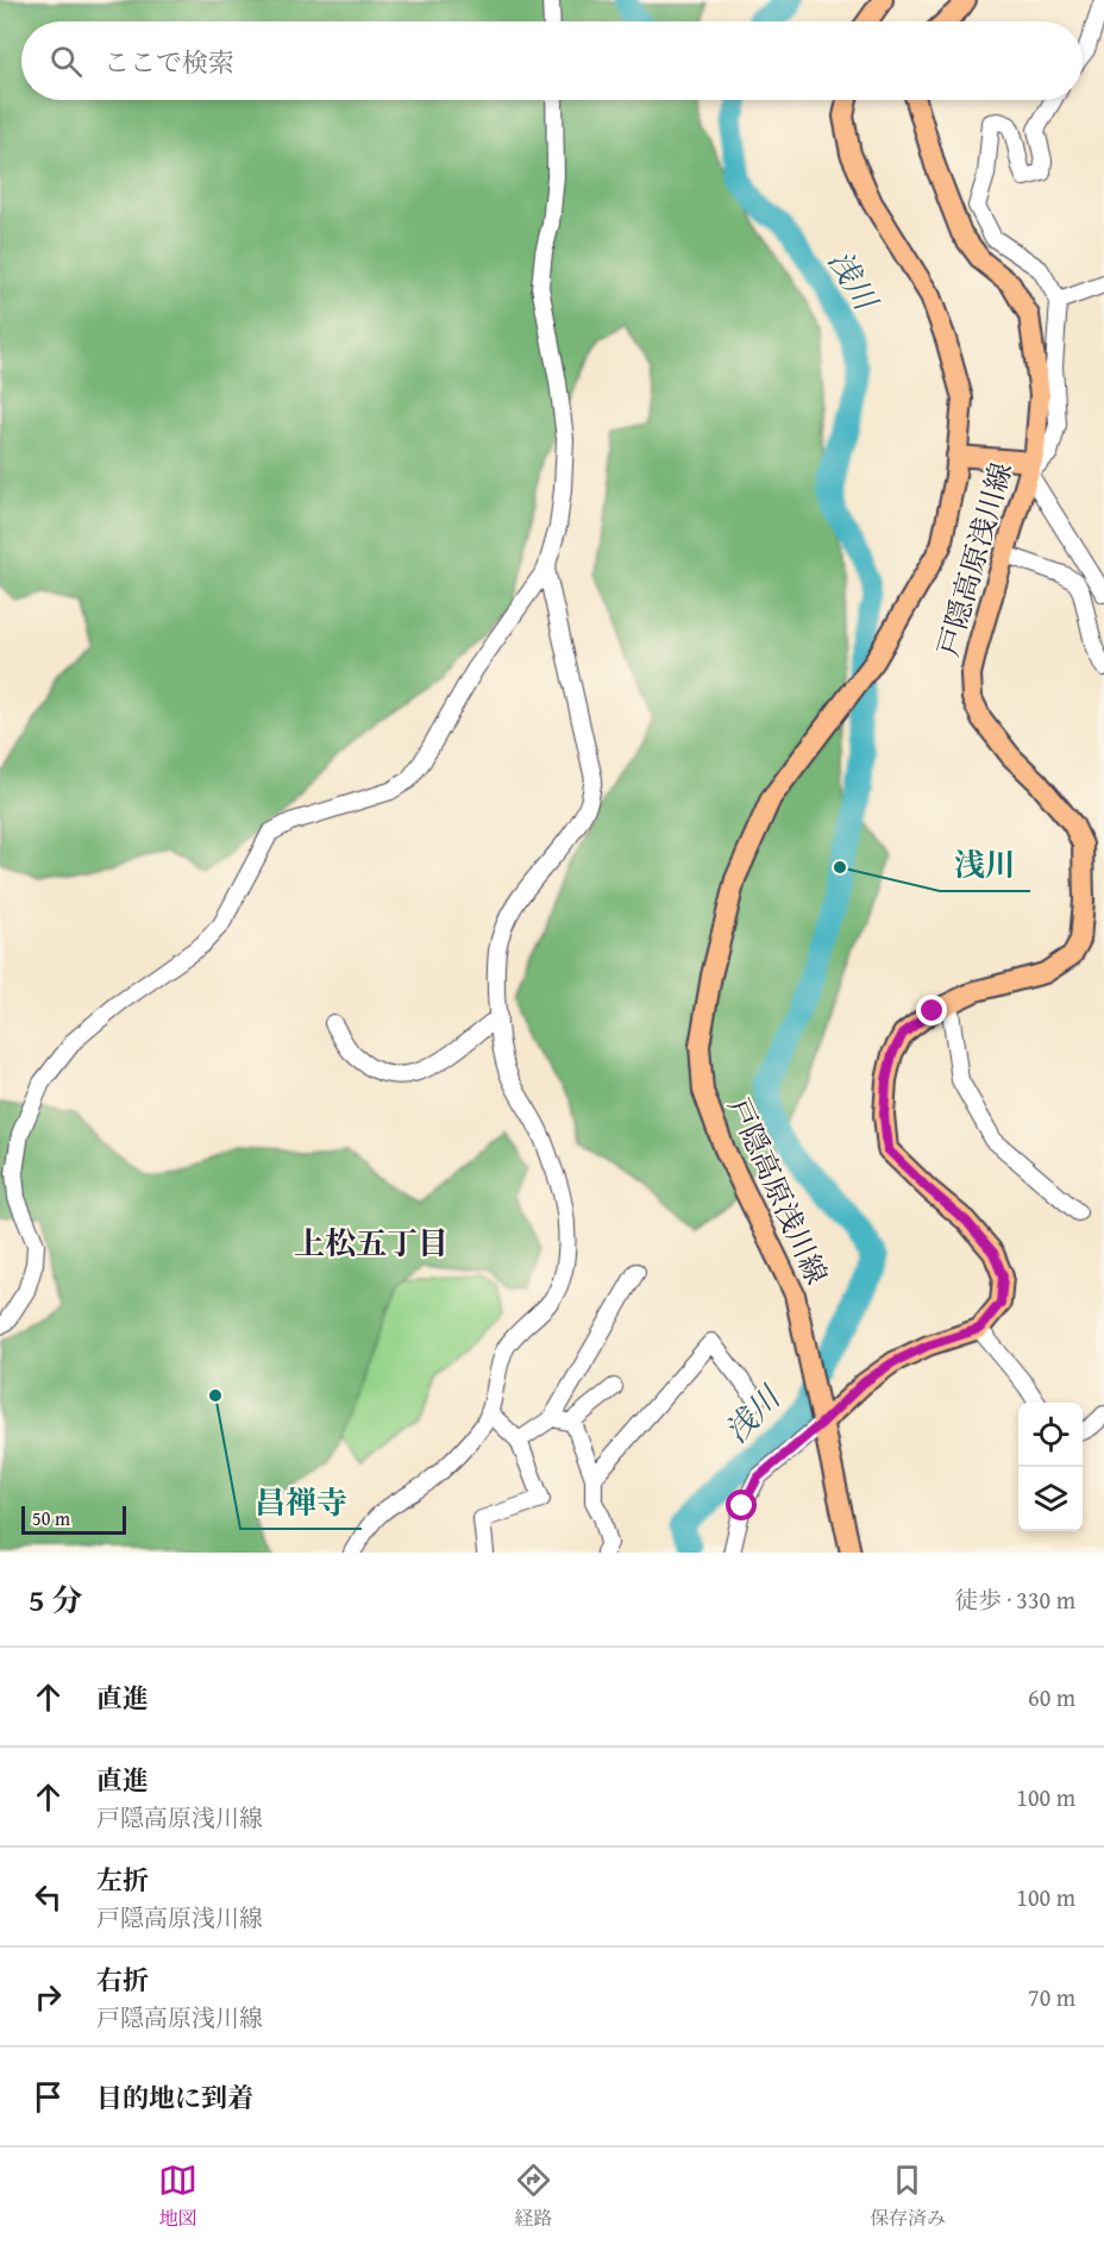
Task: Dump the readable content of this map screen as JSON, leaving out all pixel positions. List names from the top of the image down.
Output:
{
  "streets": {
    "main road": ["戸隠高原浅川線"]
  },
  "districts": ["上松五丁目"],
  "water": ["浅川"],
  "places": ["浅川", "昌禅寺"],
  "scale_bar": "50 m",
  "page": {
    "search": "ここで検索",
    "scale": "50 m",
    "heading": ["5 分", "徒歩 · 330 m"],
    "list": [
      ["直進", "60 m"],
      ["直進", "戸隠高原浅川線", "100 m"],
      ["左折", "戸隠高原浅川線", "100 m"],
      ["右折", "戸隠高原浅川線", "70 m"],
      "目的地に到着"
    ],
    "nav": ["地図", "経路", "保存済み"]
  }
}
